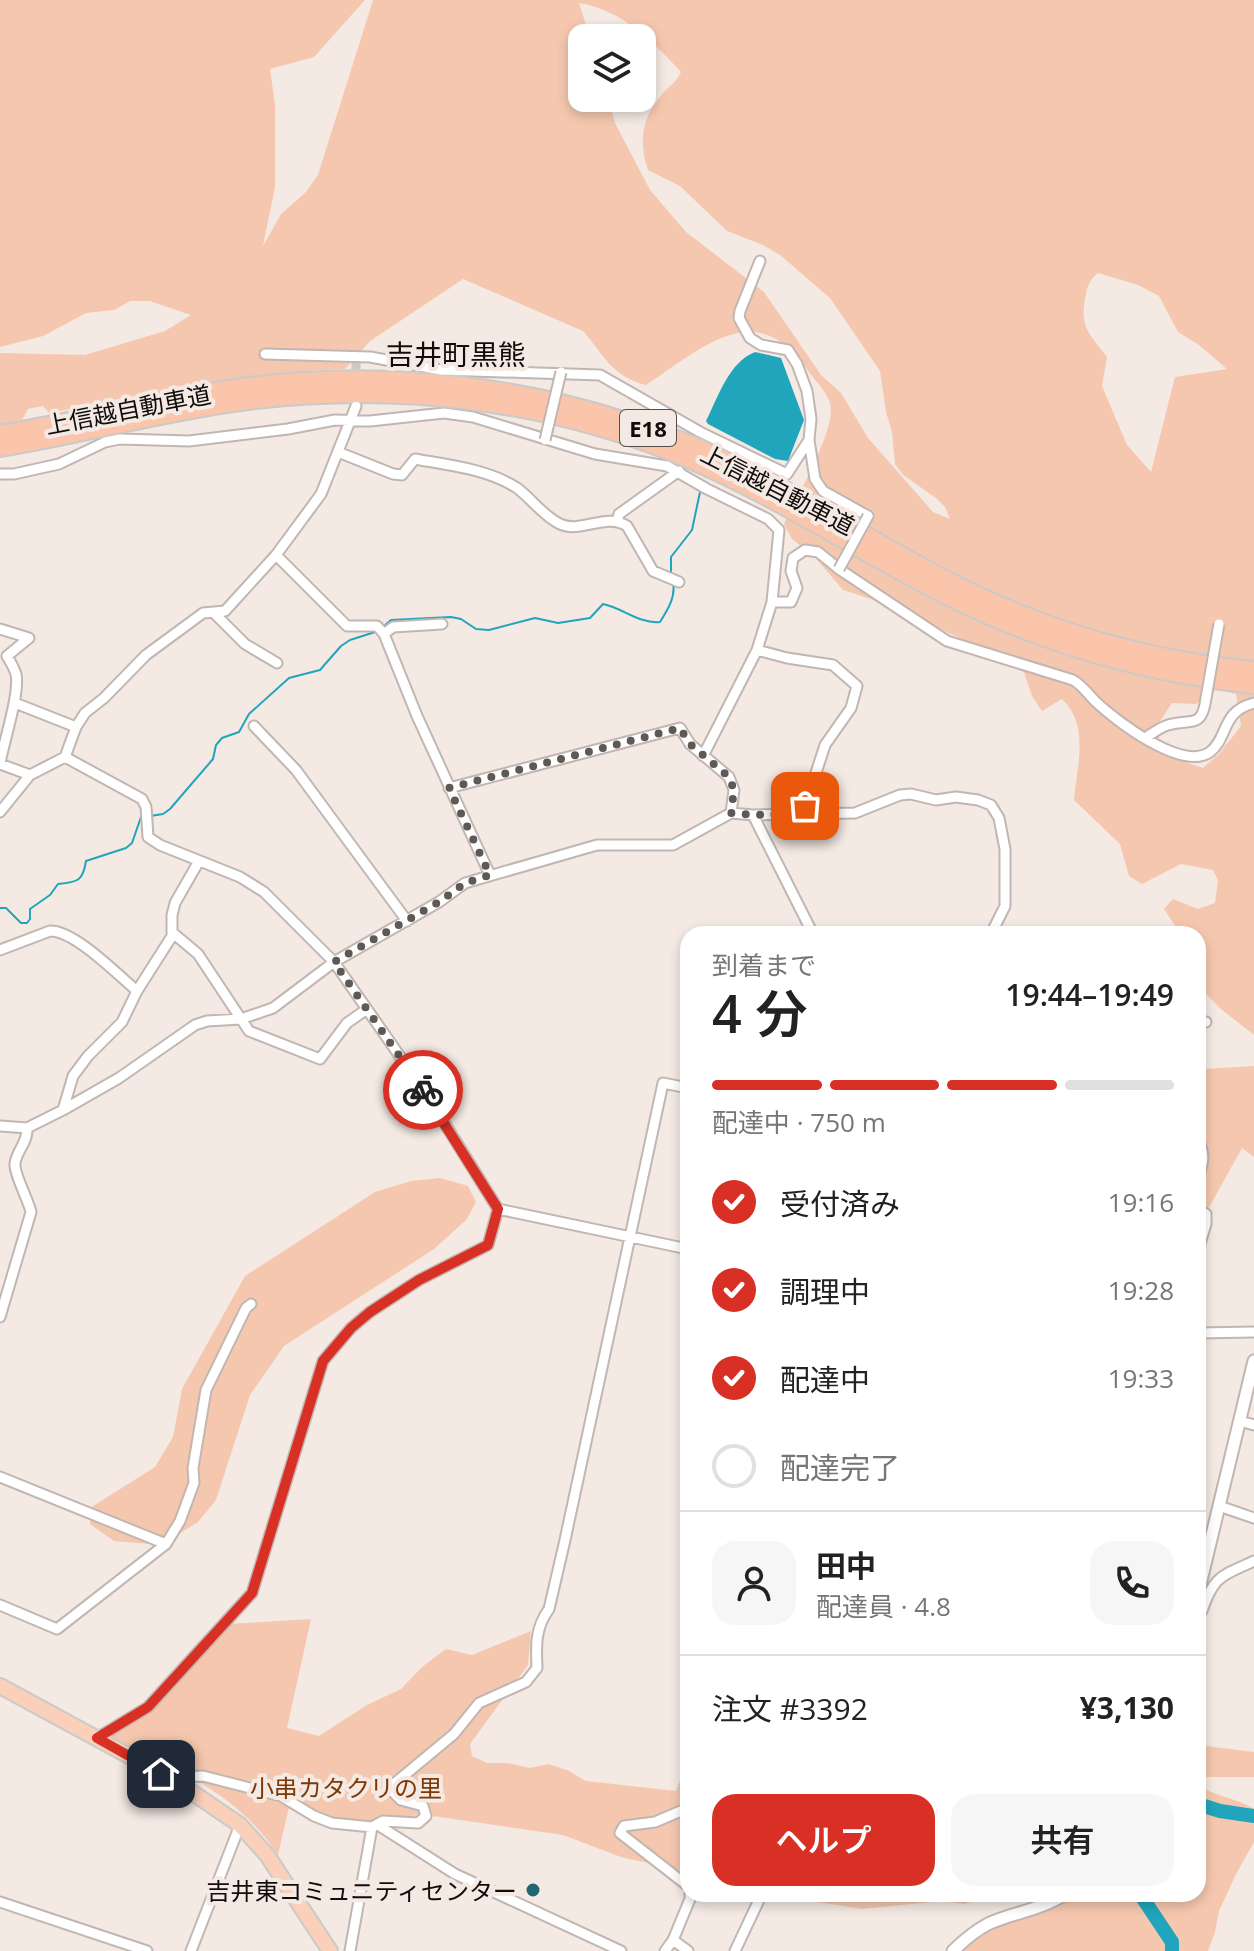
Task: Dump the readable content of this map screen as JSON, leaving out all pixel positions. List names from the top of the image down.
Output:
{
  "streets": {
    "highway": ["上信越自動車道", "E18"]
  },
  "districts": ["吉井町黒熊"],
  "parks": ["小串カタクリの里"],
  "places": ["吉井東コミュニティセンター"],
  "page": {
    "heading": ["4 分", "到着まで", "19:44–19:49"],
    "panel": [
      "田中",
      "配達員 · 4.8",
      "注文 #3392",
      "¥3,130"
    ],
    "bar": "配達中 · 750 m",
    "list": [
      ["受付済み", "19:16"],
      ["調理中", "19:28"],
      ["配達中", "19:33"],
      "配達完了"
    ],
    "buttons": ["ヘルプ", "共有"]
  }
}
